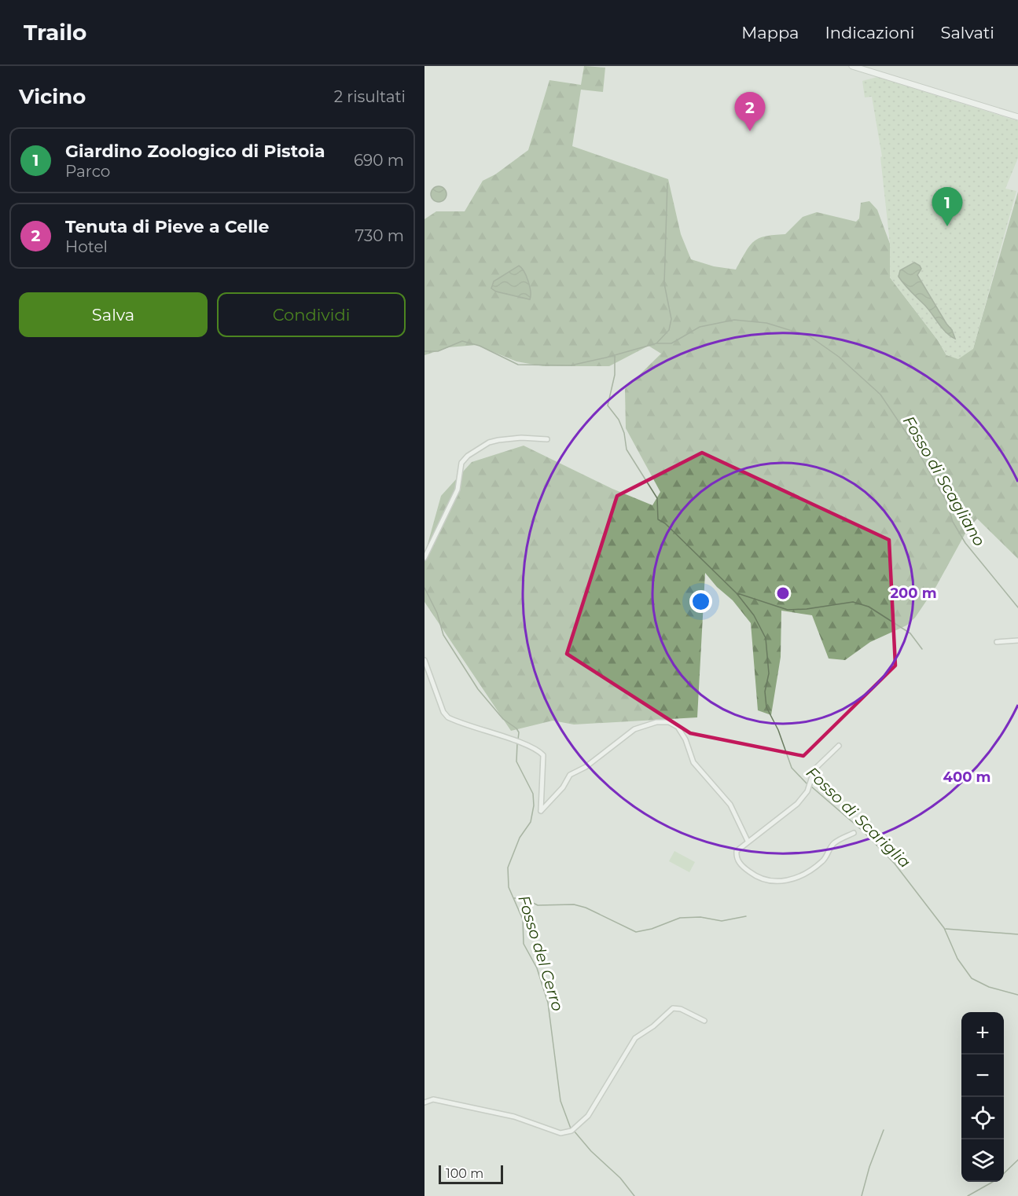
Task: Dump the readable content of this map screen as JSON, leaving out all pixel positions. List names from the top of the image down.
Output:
{
  "water": ["Fosso di Scagliano", "Fosso di Scariglia", "Fosso del Cerro"],
  "scale_bar": "100 m",
  "page": {
    "header": "Trailo",
    "nav": ["Mappa", "Indicazioni", "Salvati"],
    "heading": ["Vicino", "2 risultati"],
    "pins": ["2", "1"],
    "list": [
      {
        "mark": "1",
        "name": "Giardino Zoologico di Pistoia",
        "note": "Parco",
        "value": "690 m"
      },
      {
        "mark": "2",
        "name": "Tenuta di Pieve a Celle",
        "note": "Hotel",
        "value": "730 m"
      }
    ],
    "buttons": ["Salva", "Condividi"],
    "map_buttons": ["+", "−"],
    "scale": "100 m"
  },
  "rings": ["200 m", "400 m"]
}
